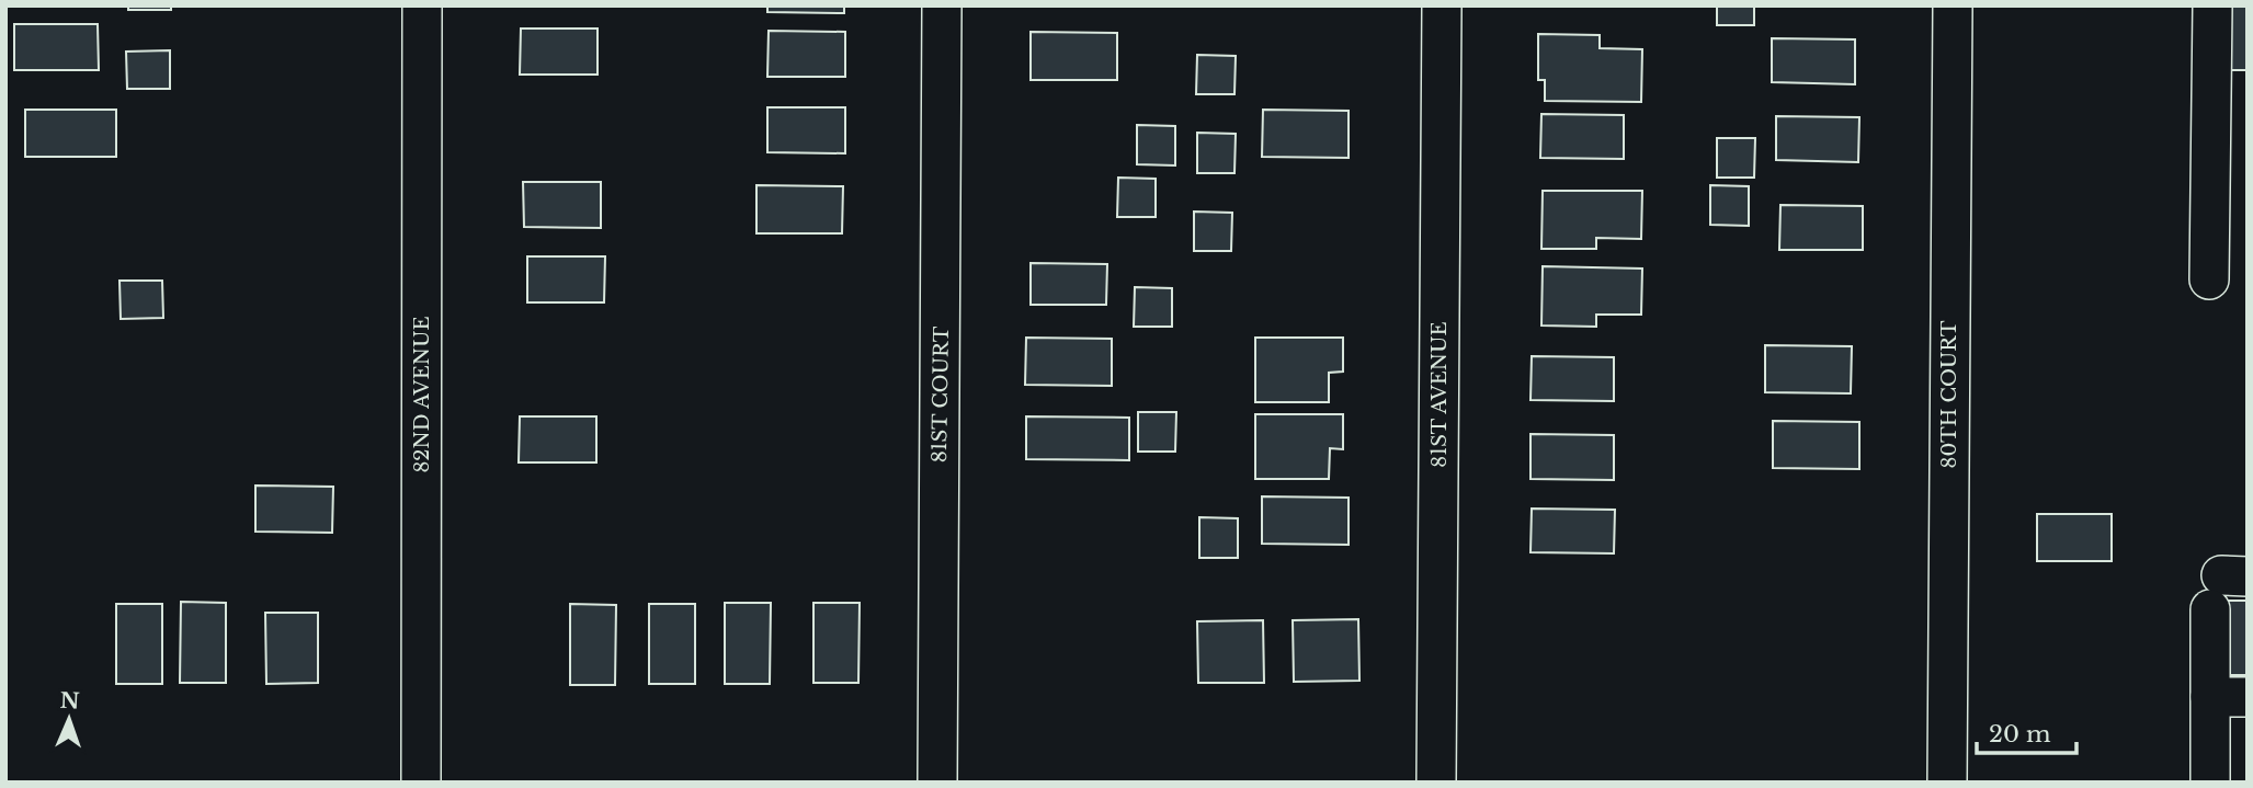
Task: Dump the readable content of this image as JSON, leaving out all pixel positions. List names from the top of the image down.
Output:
{
  "streets": {
    "street": [
      "82ND AVENUE",
      "81ST COURT",
      "81ST AVENUE",
      "80TH COURT"
    ]
  },
  "scale_bar": "20 m",
  "north": "top"
}
